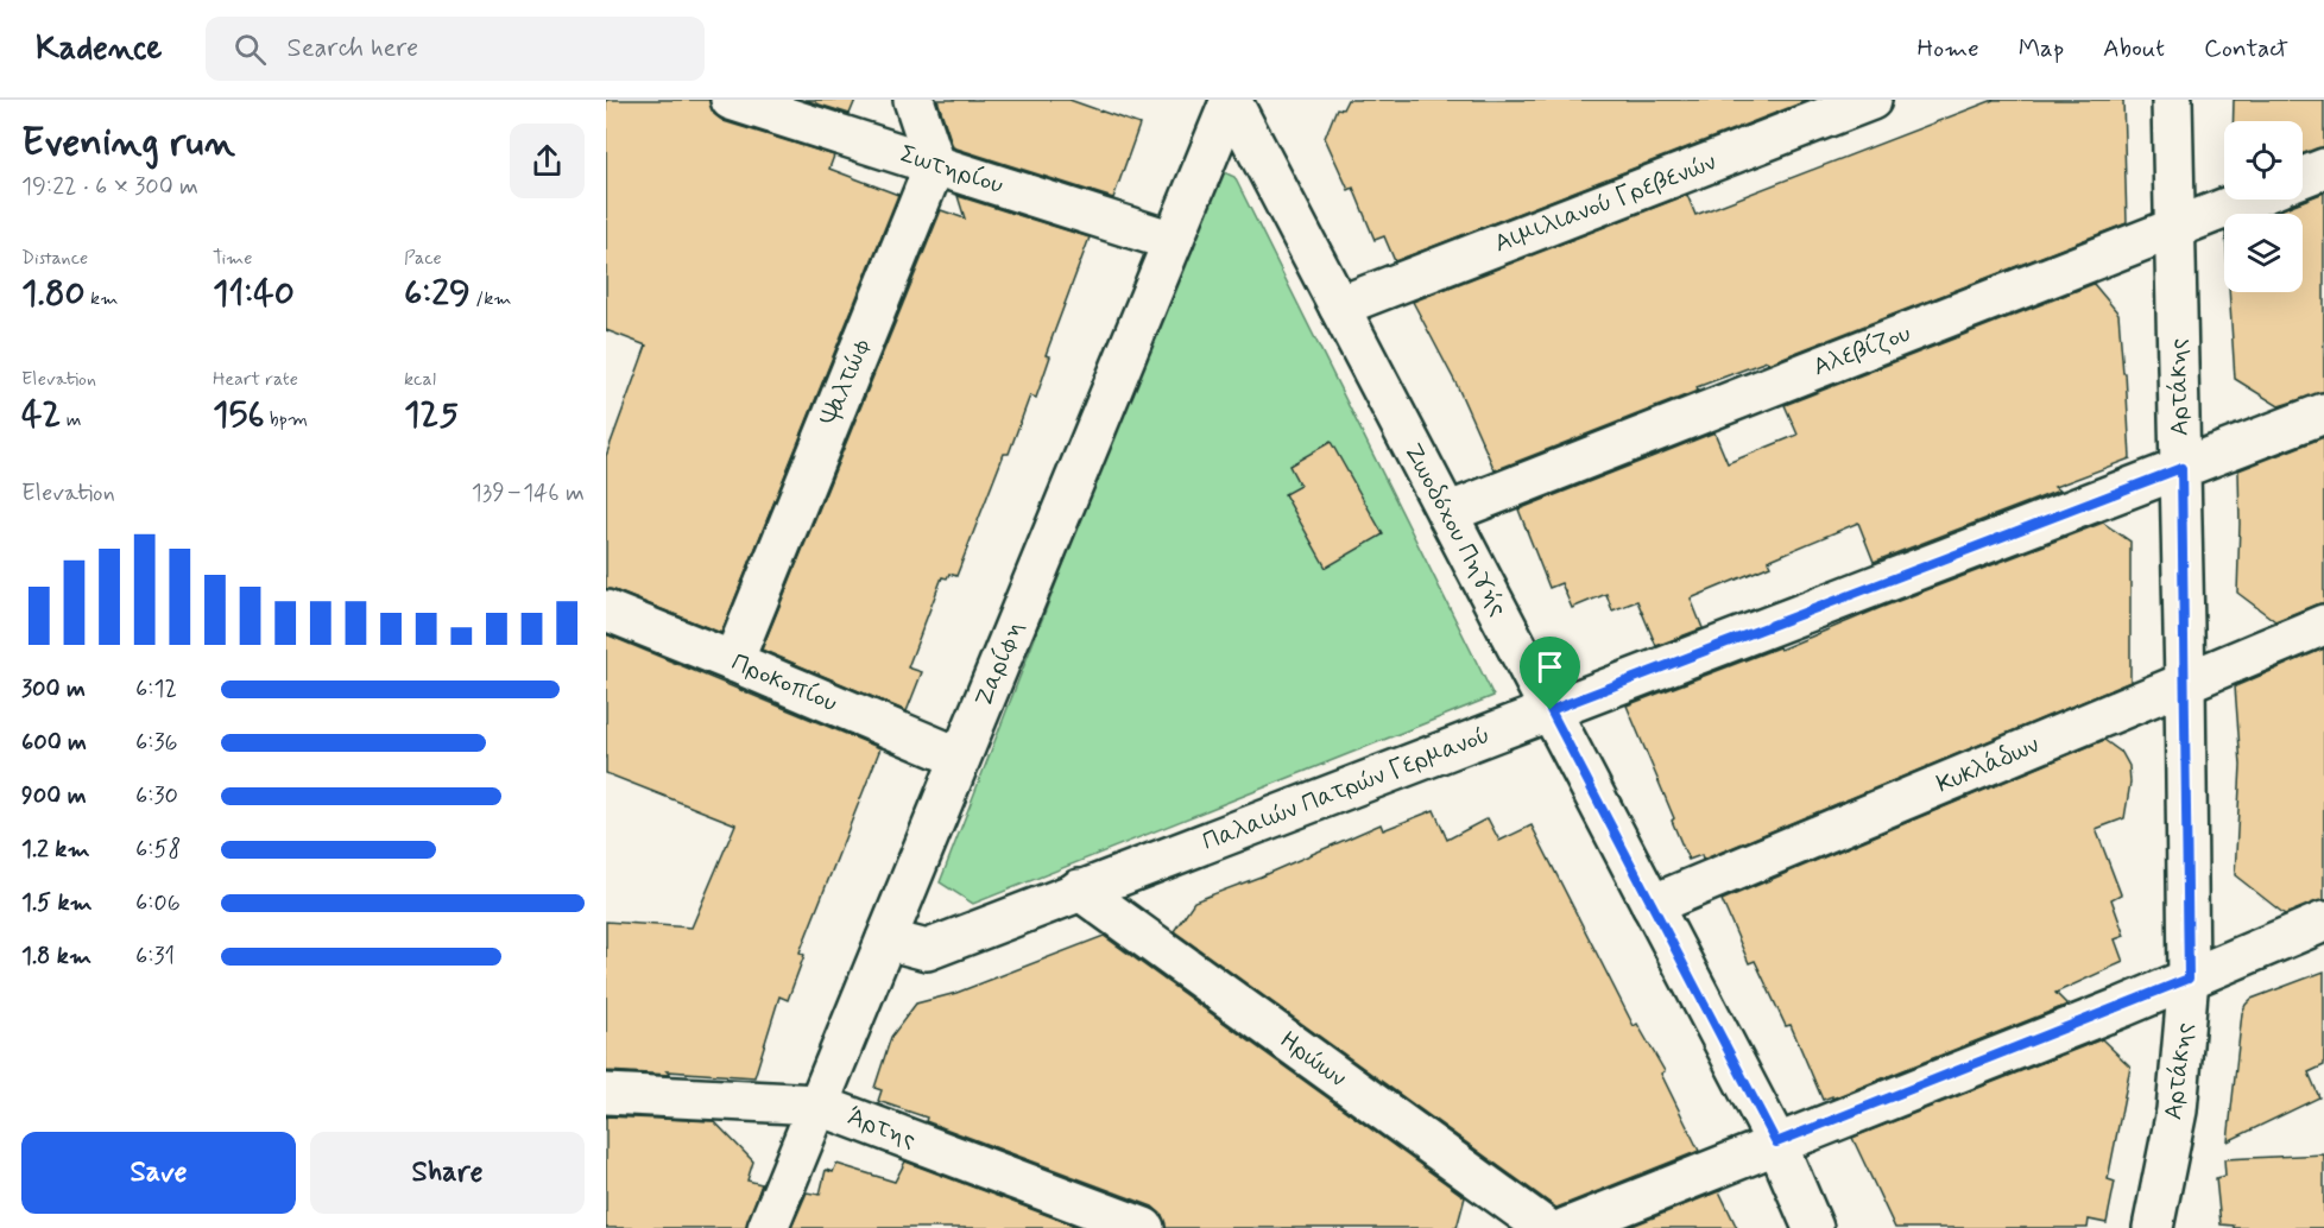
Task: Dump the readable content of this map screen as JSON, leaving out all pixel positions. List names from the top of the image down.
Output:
{
  "streets": {
    "street": [
      "Σωτηρίου",
      "Αιμιλιανού Γρεβενών",
      "Αλεβίζου",
      "Ψαλτώφ",
      "Αρτάκης",
      "Ζωοδόχου Πηγής",
      "Ζαρίφη",
      "Προκοπίου",
      "Κυκλάδων",
      "Παλαιών Πατρών Γερμανού",
      "Ηρώων",
      "Άρτης"
    ]
  },
  "crossings": [
    ["Σωτηρίου", "Ψαλτώφ"],
    ["Σωτηρίου", "Ζαρίφη"],
    ["Αιμιλιανού Γρεβενών", "Ζωοδόχου Πηγής"],
    ["Αλεβίζου", "Αρτάκης"],
    ["Αλεβίζου", "Ζωοδόχου Πηγής"],
    ["Ψαλτώφ", "Προκοπίου"],
    ["Αρτάκης", "Κυκλάδων"],
    ["Αρτάκης", "Παλαιών Πατρών Γερμανού"],
    ["Ζωοδόχου Πηγής", "Ζαρίφη"],
    ["Ζωοδόχου Πηγής", "Κυκλάδων"],
    ["Ζωοδόχου Πηγής", "Παλαιών Πατρών Γερμανού"],
    ["Ζαρίφη", "Προκοπίου"],
    ["Ζαρίφη", "Παλαιών Πατρών Γερμανού"],
    ["Ζαρίφη", "Άρτης"],
    ["Παλαιών Πατρών Γερμανού", "Ηρώων"]
  ],
  "page": {
    "header": "Kadence",
    "search": "Search here",
    "nav": [
      "Home",
      "Map",
      "About",
      "Contact"
    ],
    "heading": ["Evening run", "19:22 · 6 × 300 m"],
    "stats": [
      ["Distance", "1.80 km"],
      ["Time", "11:40"],
      ["Pace", "6:29 /km"],
      ["Elevation", "42 m"],
      ["Heart rate", "156 bpm"],
      ["kcal", "125"]
    ],
    "chart": ["Elevation", "139–146 m"],
    "list": [
      {
        "name": "300 m",
        "note": "6:12"
      },
      {
        "name": "600 m",
        "note": "6:36"
      },
      {
        "name": "900 m",
        "note": "6:30"
      },
      {
        "name": "1.2 km",
        "note": "6:58"
      },
      {
        "name": "1.5 km",
        "note": "6:06"
      },
      {
        "name": "1.8 km",
        "note": "6:31"
      }
    ],
    "buttons": ["Save", "Share"]
  }
}
